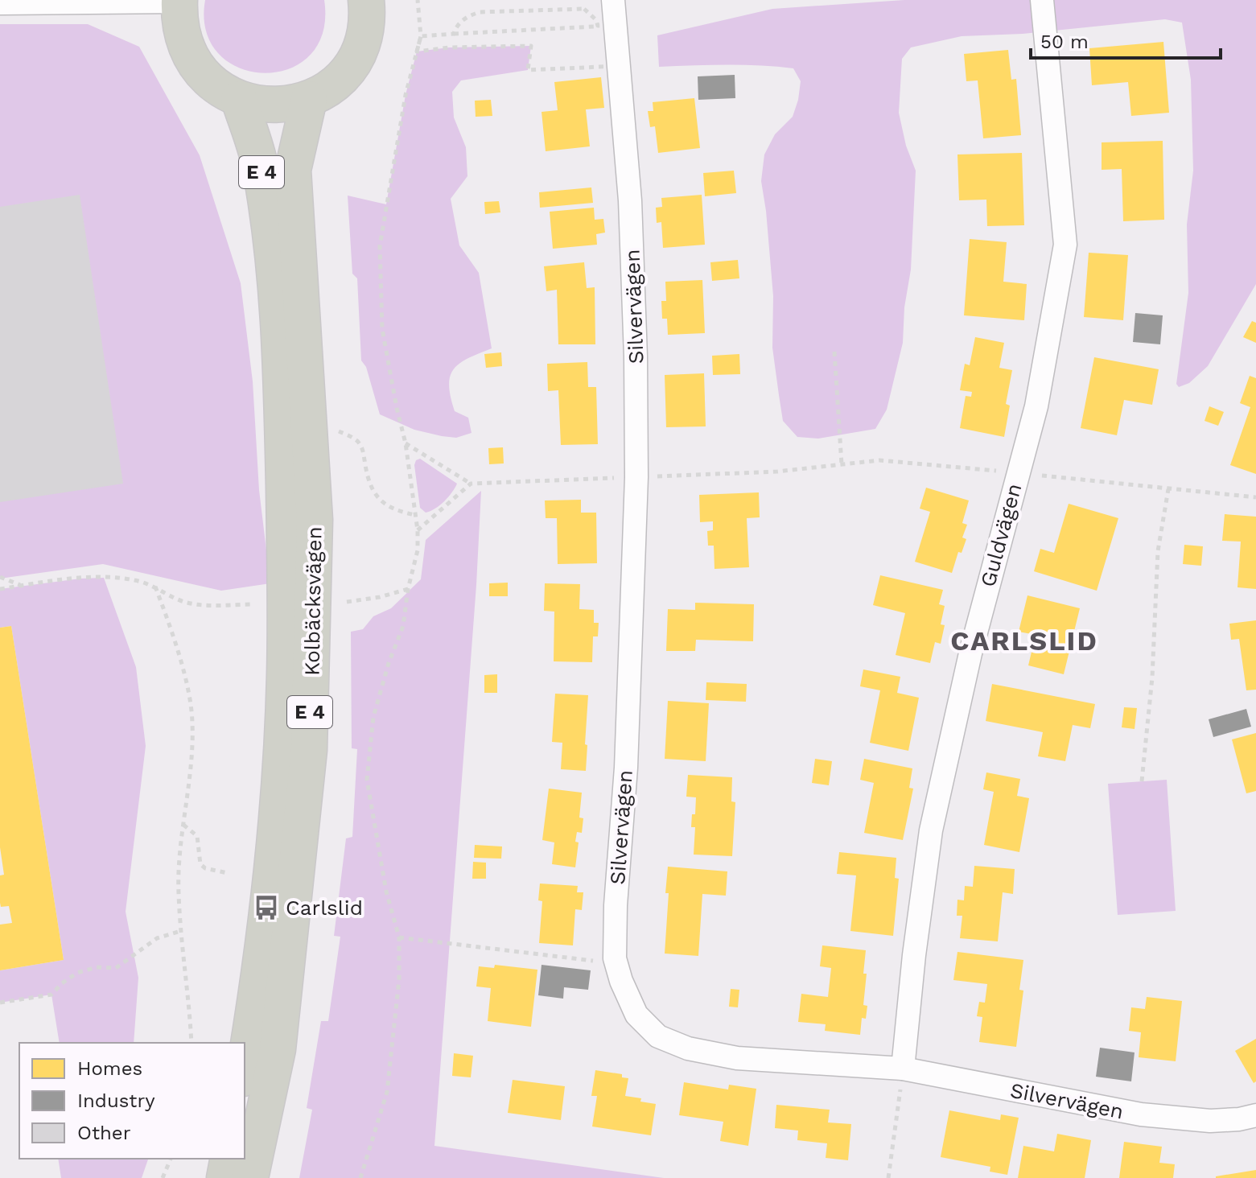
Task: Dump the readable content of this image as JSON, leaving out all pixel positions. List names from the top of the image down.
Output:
{
  "streets": {
    "highway": ["E 4", "Kolbäcksvägen"],
    "street": ["Silvervägen", "Guldvägen"]
  },
  "crossings": [
    ["Silvervägen", "Guldvägen"]
  ],
  "districts": ["CARLSLID"],
  "places": {
    "bus stop": ["Carlslid"]
  },
  "legend": ["Homes", "Industry", "Other"],
  "scale_bar": "50 m"
}
